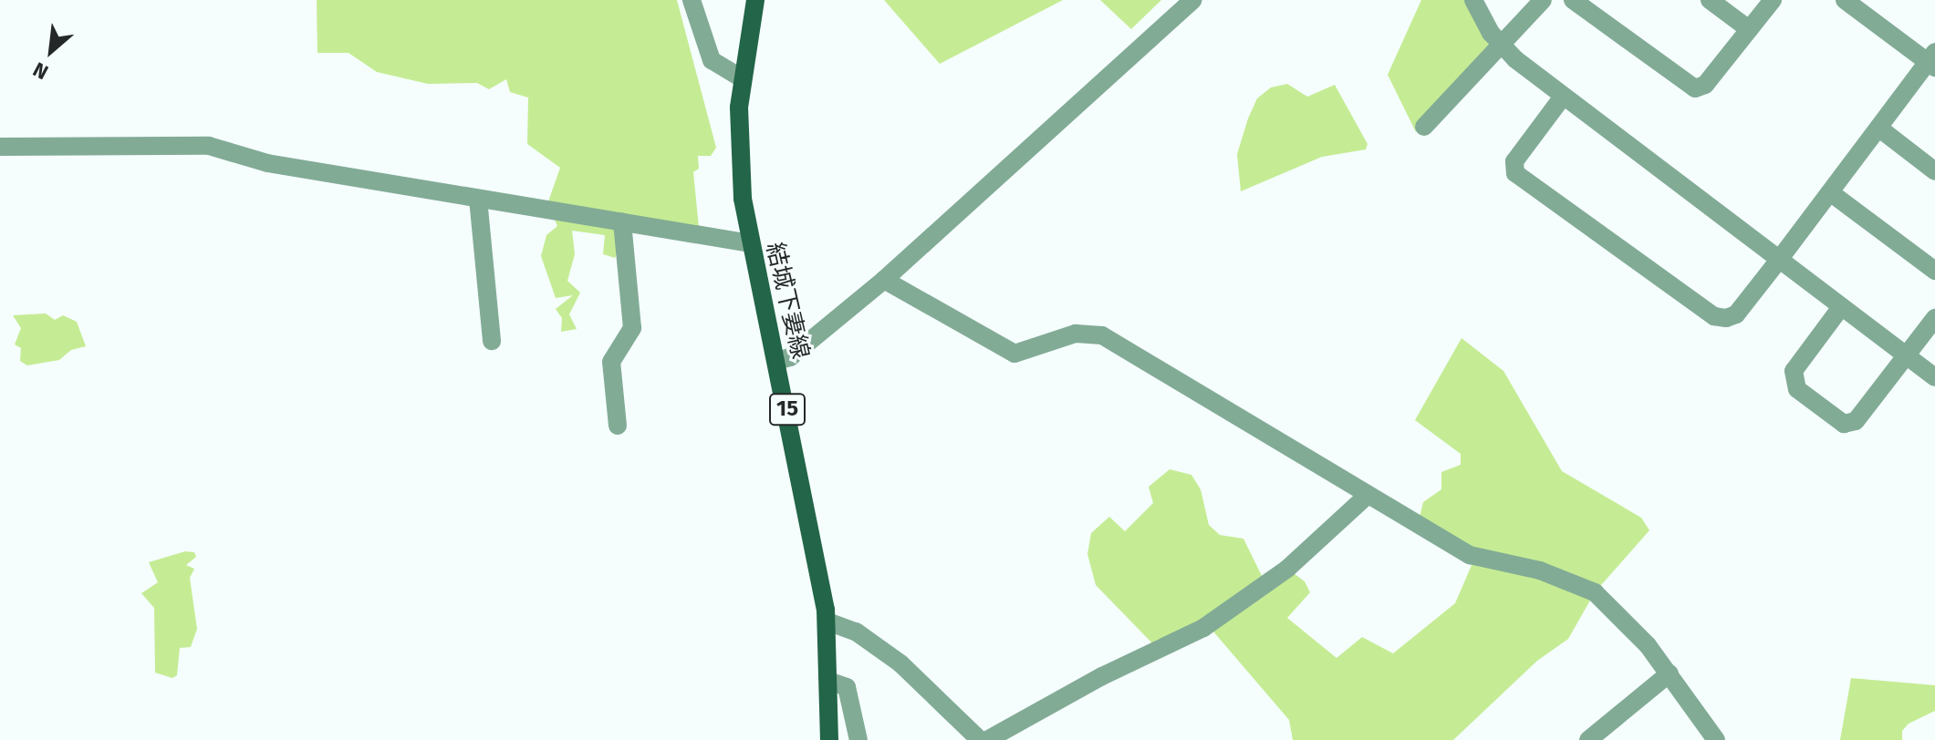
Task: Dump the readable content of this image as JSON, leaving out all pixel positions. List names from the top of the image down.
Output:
{
  "streets": {
    "main road": ["結城下妻線", "15"]
  },
  "north": "bottom left"
}
